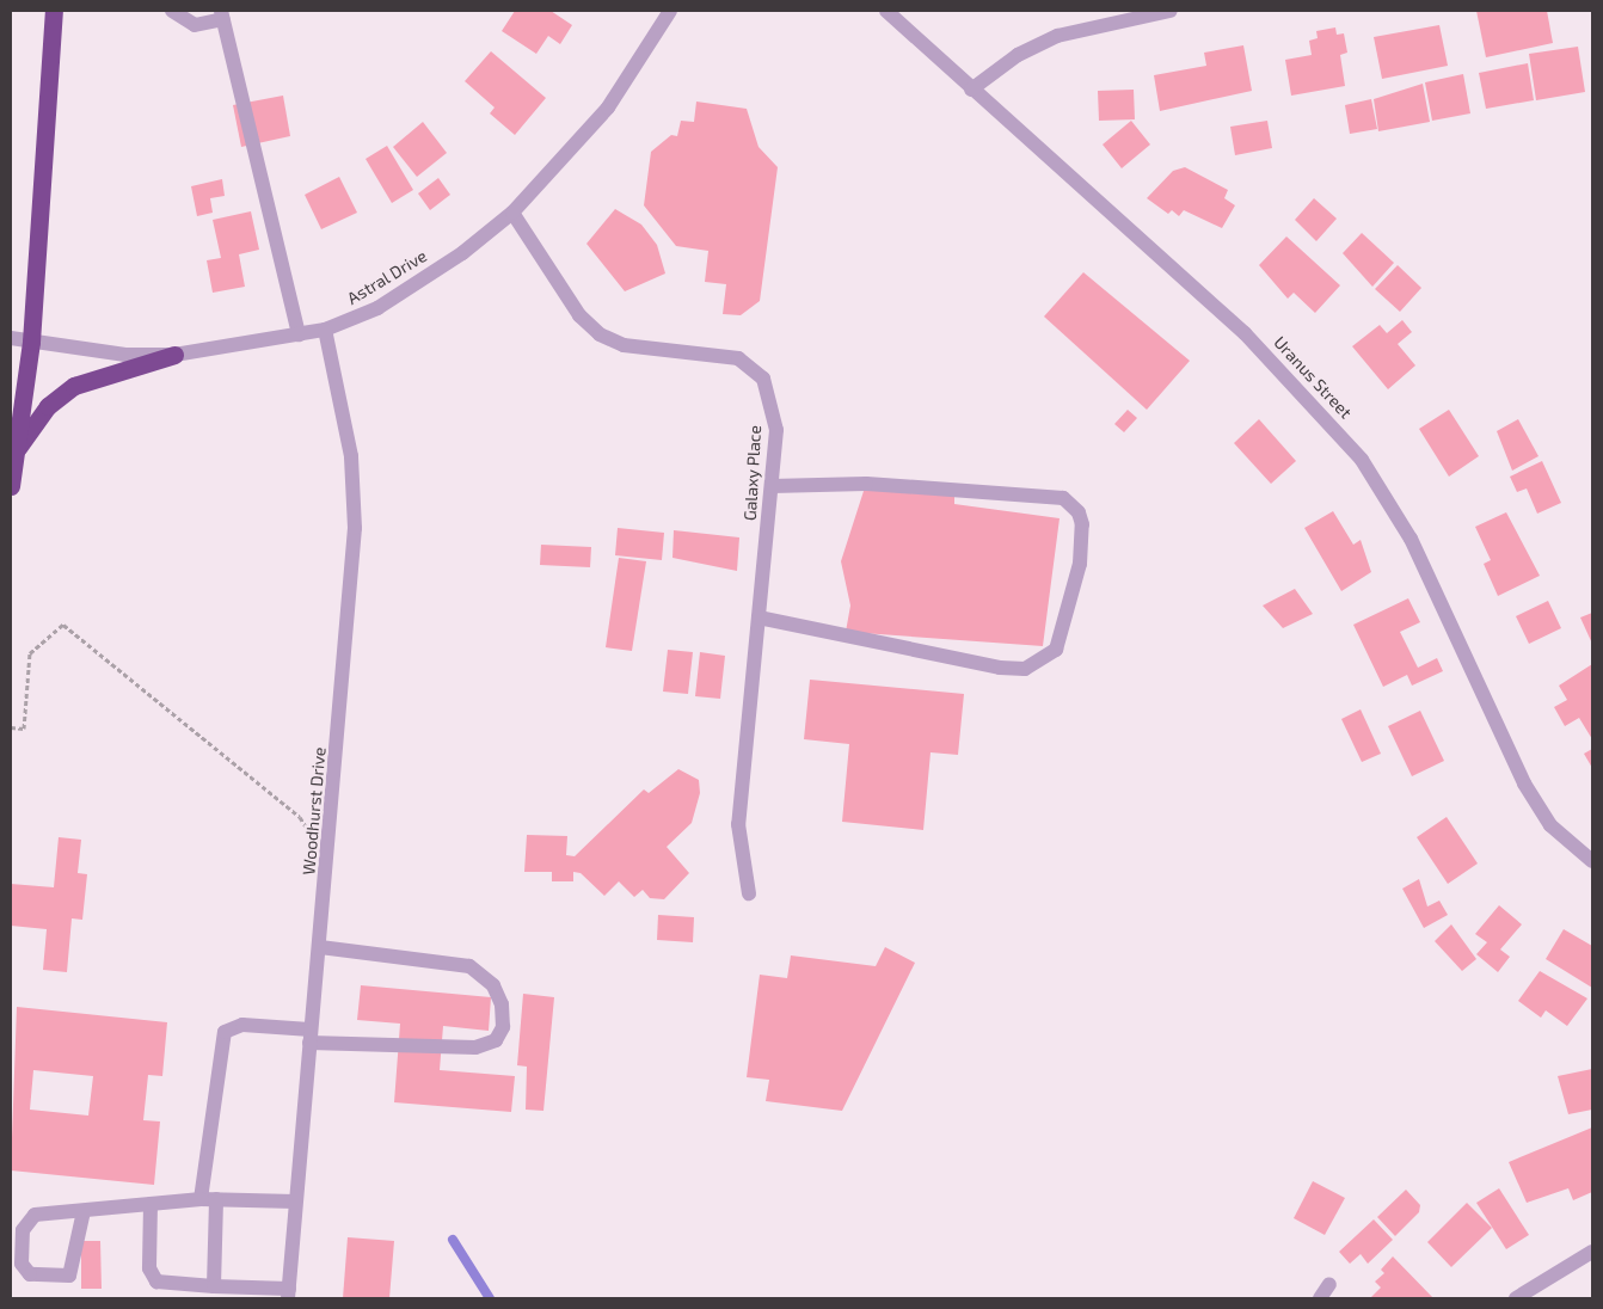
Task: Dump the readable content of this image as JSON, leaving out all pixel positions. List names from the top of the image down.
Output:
{
  "streets": {
    "street": [
      "Astral Drive",
      "Uranus Street",
      "Galaxy Place",
      "Woodhurst Drive"
    ]
  },
  "crossings": [
    ["Astral Drive", "Galaxy Place"],
    ["Astral Drive", "Woodhurst Drive"]
  ]
}
